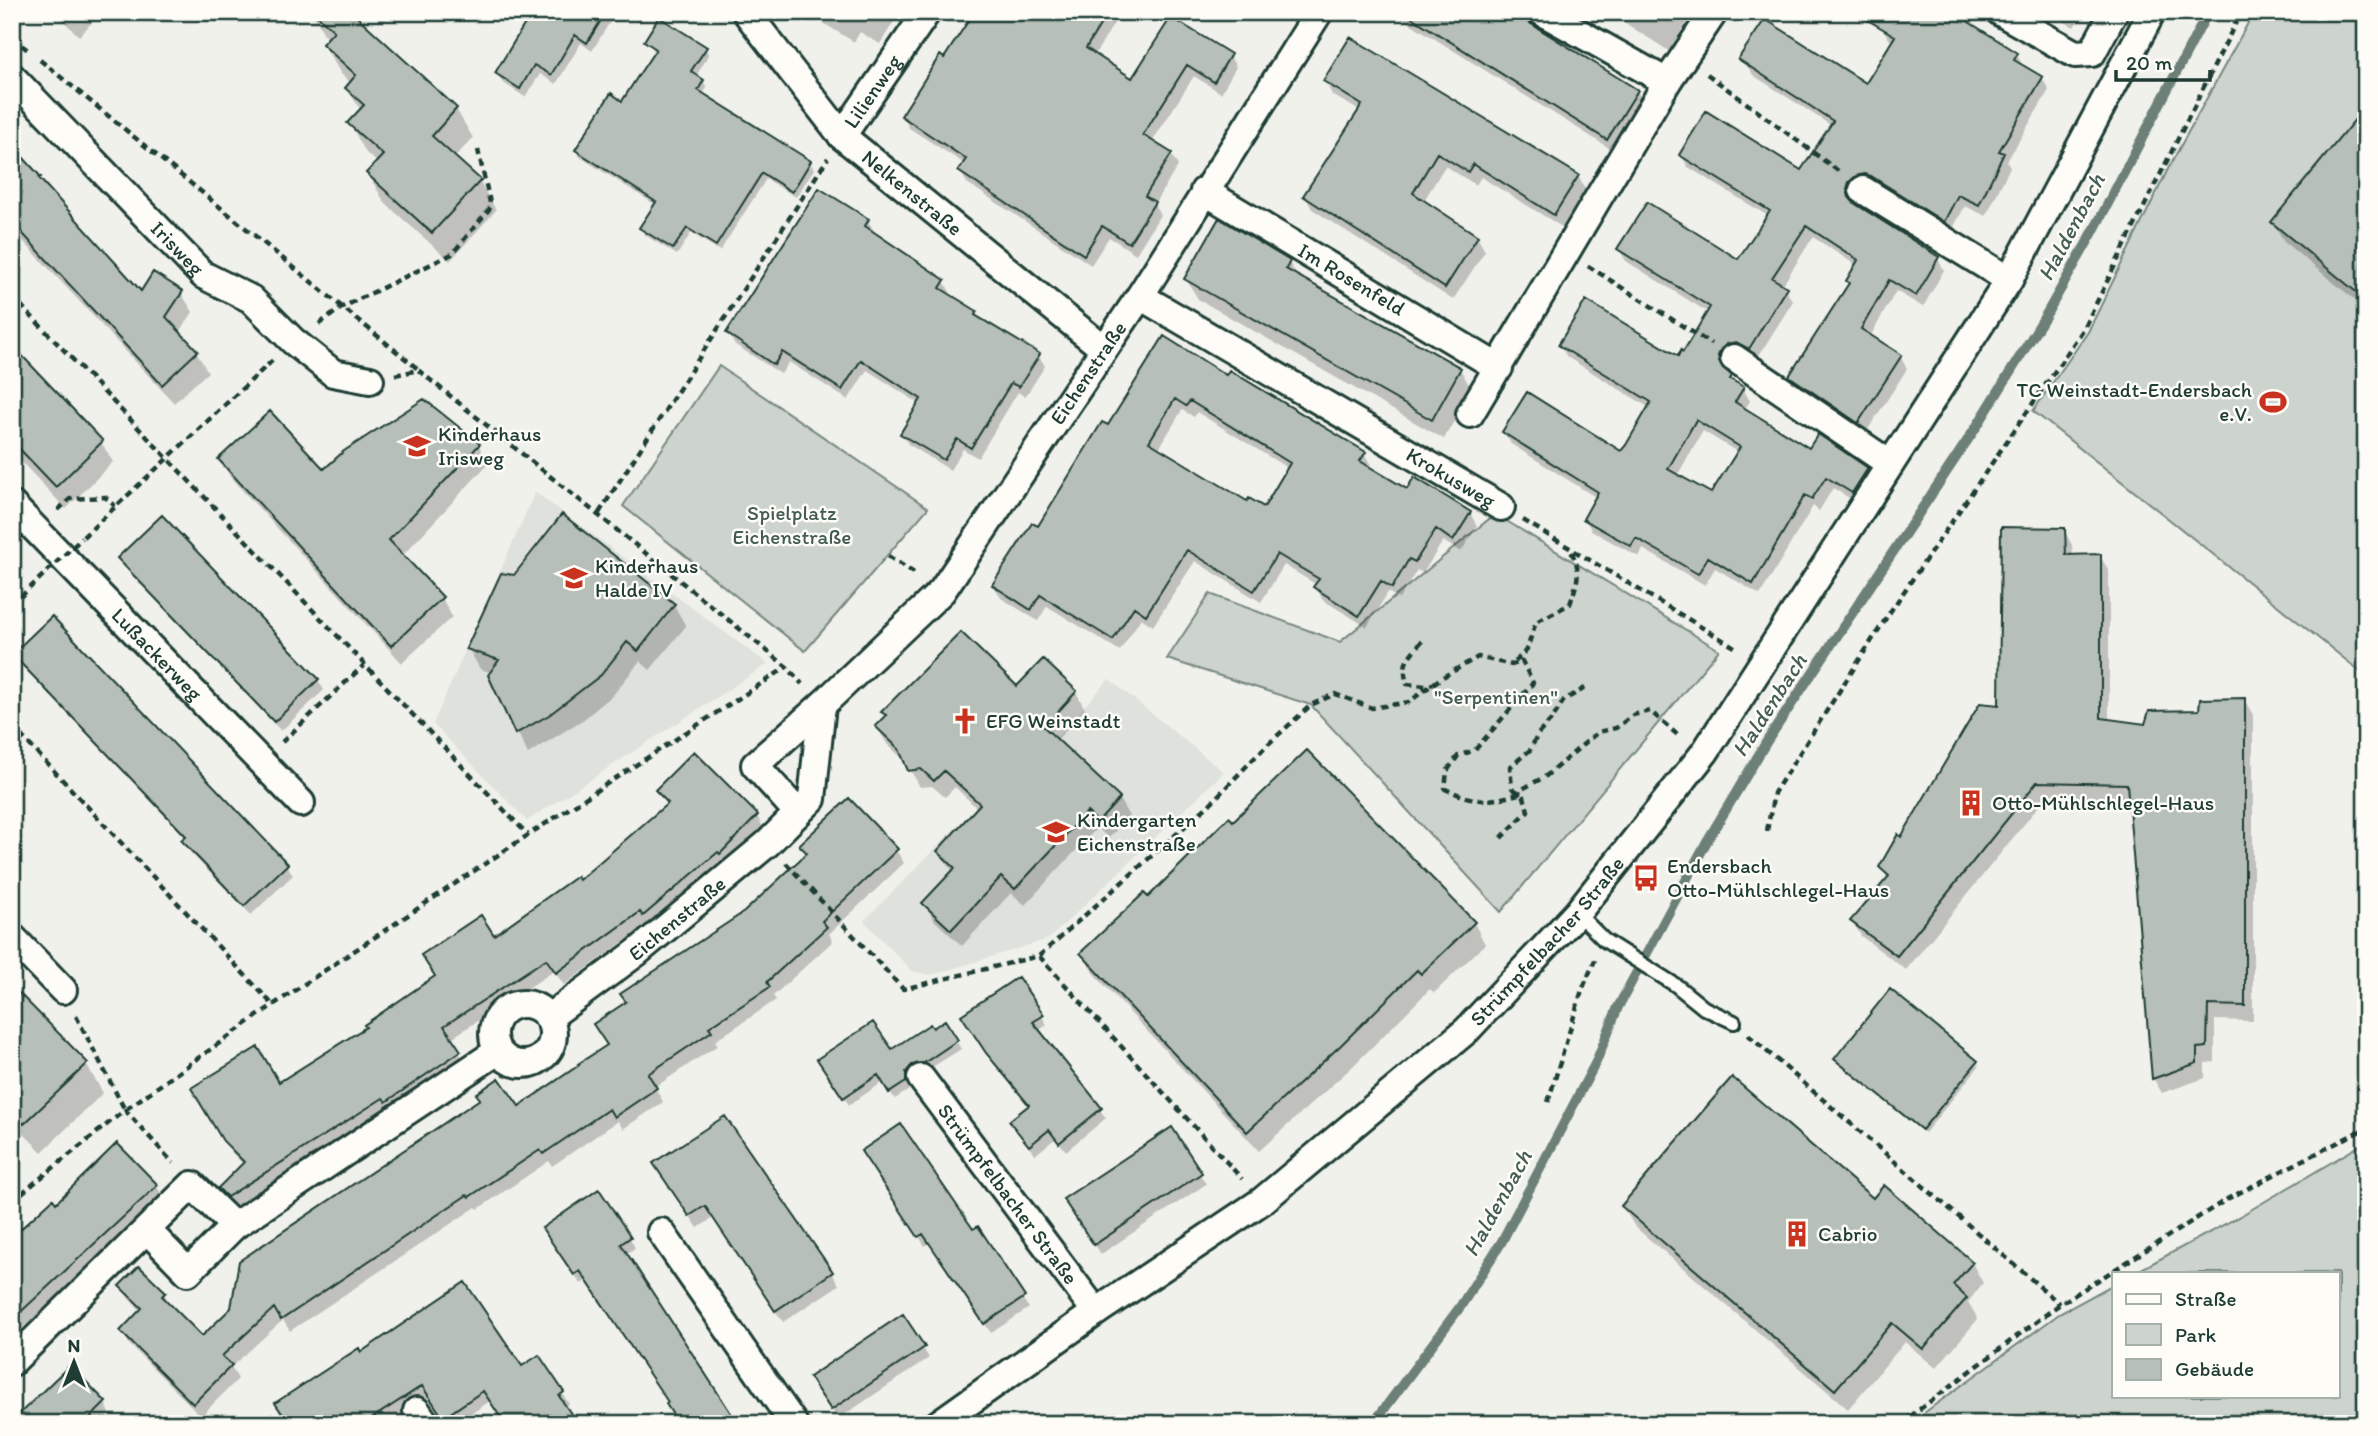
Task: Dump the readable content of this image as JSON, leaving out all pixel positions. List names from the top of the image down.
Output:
{
  "streets": {
    "street": [
      "Lilienweg",
      "Nelkenstraße",
      "Irisweg",
      "Im Rosenfeld",
      "Eichenstraße",
      "Krokusweg",
      "Lußackerweg",
      "Strümpfelbacher Straße"
    ]
  },
  "crossings": [
    ["Lilienweg", "Nelkenstraße"],
    ["Nelkenstraße", "Eichenstraße"],
    ["Im Rosenfeld", "Eichenstraße"],
    ["Eichenstraße", "Krokusweg"],
    ["Krokusweg", "Strümpfelbacher Straße"]
  ],
  "water": ["Haldenbach"],
  "parks": ["Spielplatz Eichenstraße", "\"Serpentinen\""],
  "places": {
    "sports": ["TC Weinstadt-Endersbach e.V."],
    "school or university": ["Kinderhaus Irisweg", "Kinderhaus Halde IV", "Kindergarten Eichenstraße"],
    "church": ["EFG Weinstadt"],
    "building": ["Otto-Mühlschlegel-Haus", "Cabrio"],
    "bus stop": ["Endersbach Otto-Mühlschlegel-Haus"]
  },
  "legend": ["Straße", "Park", "Gebäude"],
  "scale_bar": "20 m",
  "north": "top"
}
